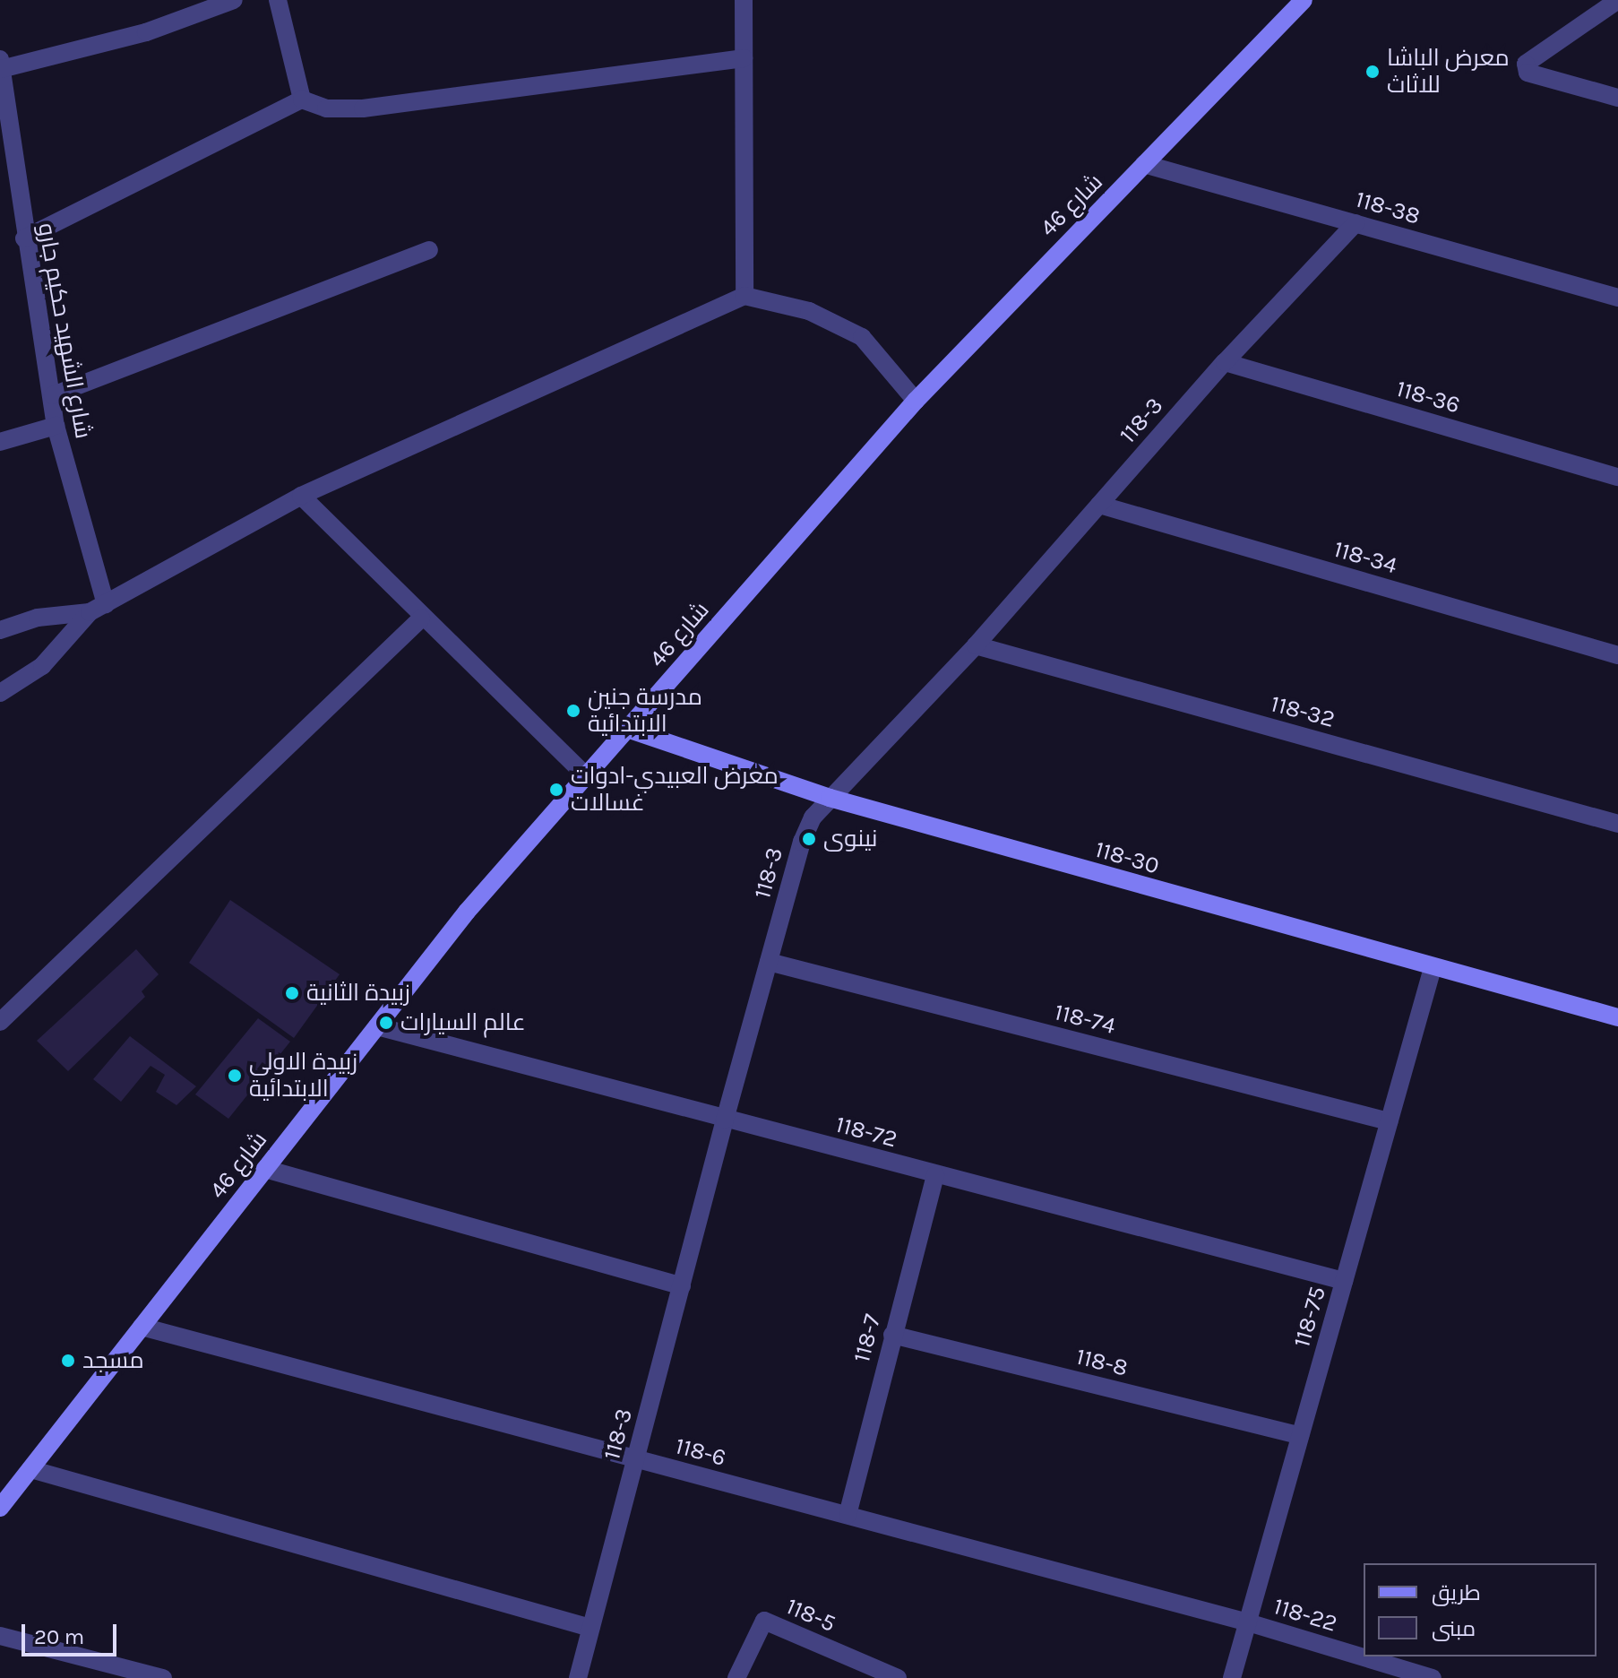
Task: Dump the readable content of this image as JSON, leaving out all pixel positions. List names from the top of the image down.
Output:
{
  "streets": {
    "main road": ["شارع 46", "118-30"],
    "street": [
      "118-38",
      "شارع الشهيد حكيم جارو",
      "118-36",
      "118-3",
      "118-34",
      "118-32",
      "118-74",
      "118-72",
      "118-75",
      "118-7",
      "118-8",
      "118-6",
      "118-5",
      "118-22"
    ]
  },
  "crossings": [
    ["شارع 46", "118-38"],
    ["شارع 46", "118-30"],
    ["شارع 46", "118-72"],
    ["شارع 46", "118-6"],
    ["118-38", "118-3"],
    ["118-36", "118-3"],
    ["118-3", "118-34"],
    ["118-3", "118-32"],
    ["118-3", "118-30"],
    ["118-3", "118-74"],
    ["118-3", "118-72"],
    ["118-3", "118-6"],
    ["118-30", "118-75"],
    ["118-74", "118-75"],
    ["118-72", "118-75"],
    ["118-72", "118-7"],
    ["118-75", "118-8"],
    ["118-75", "118-6"],
    ["118-75", "118-22"],
    ["118-7", "118-8"],
    ["118-7", "118-6"],
    ["118-6", "118-22"]
  ],
  "places": [
    "معرض الباشا للاثاث",
    "مدرسة جنين الابتدائية",
    "معرض العبيدي-ادوات غسالات",
    "نينوى",
    "زبيدة الثانية",
    "عالم السيارات",
    "زبيدة الاولى الابتدائية",
    "مسجد"
  ],
  "legend": ["طريق", "مبنى"],
  "scale_bar": "20 m"
}
